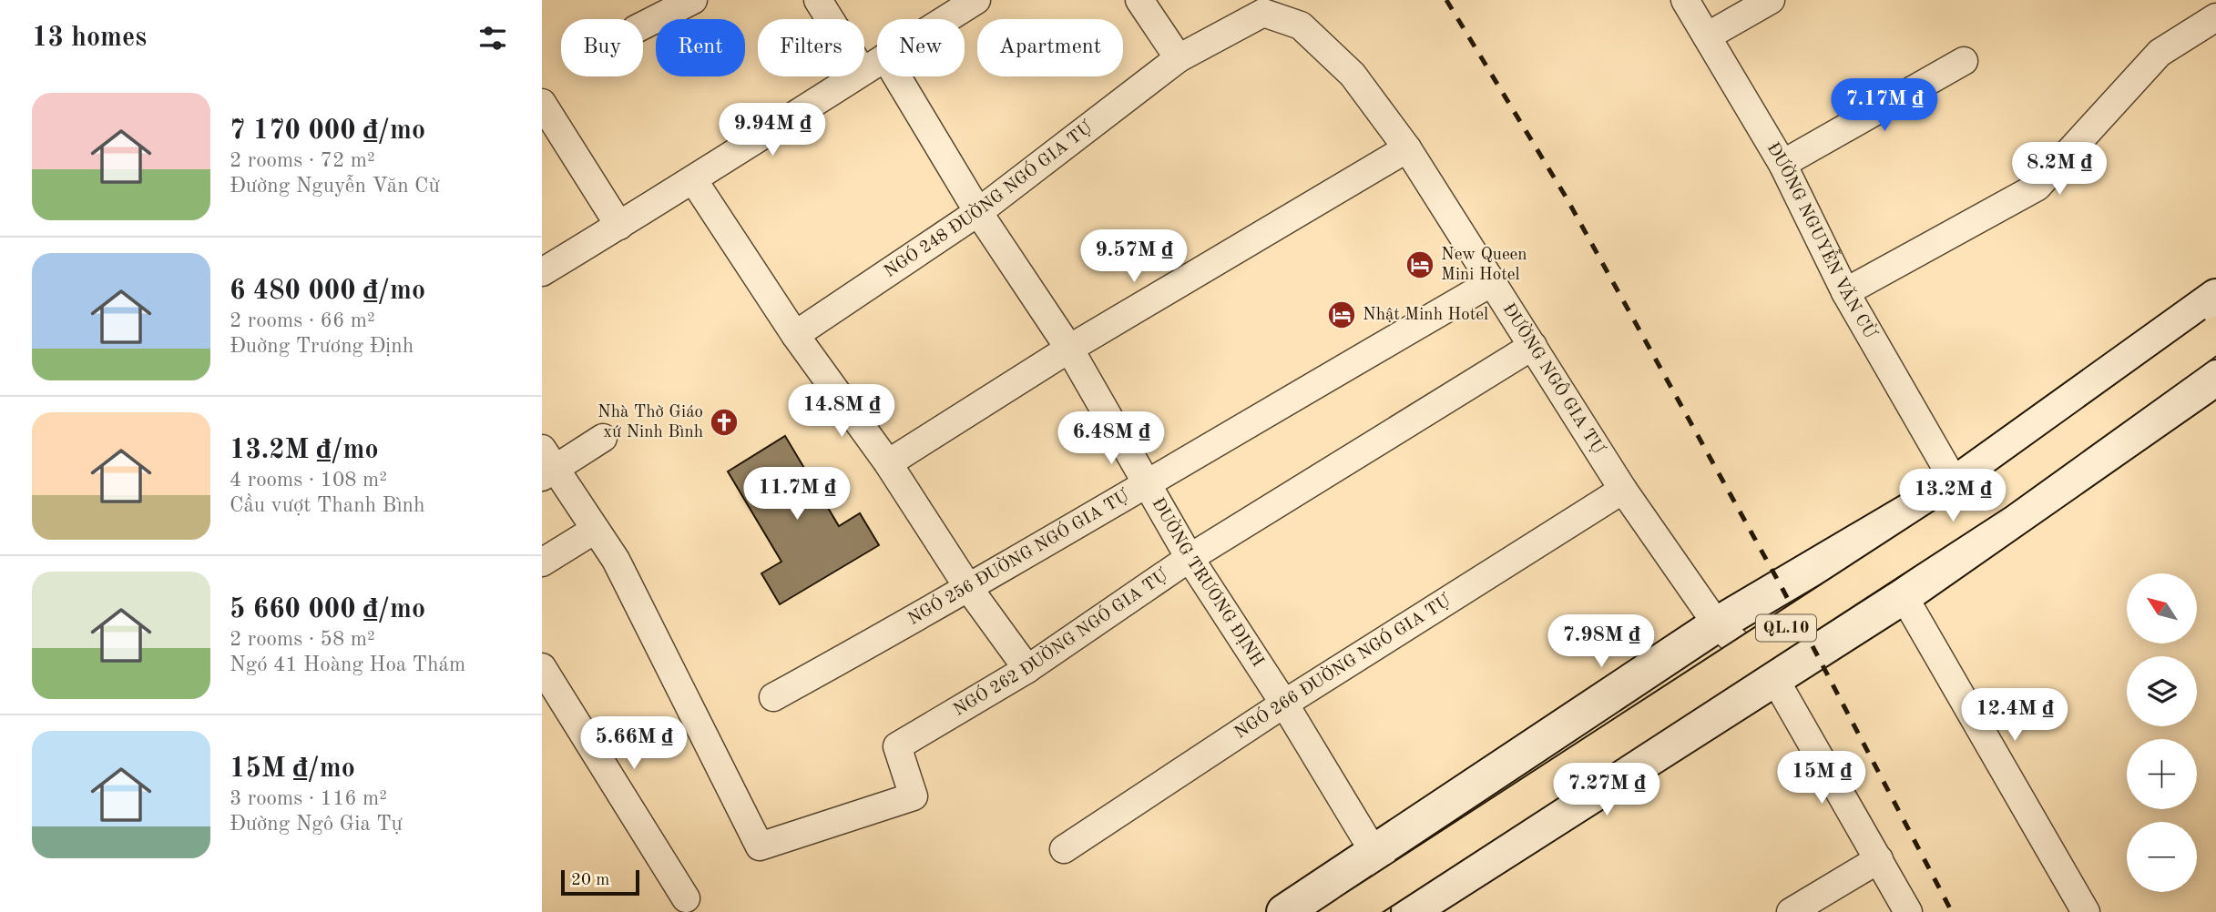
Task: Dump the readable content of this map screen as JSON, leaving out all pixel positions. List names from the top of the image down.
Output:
{
  "streets": {
    "highway": ["QL.10"],
    "street": [
      "NGÓ 248 ĐUỜNG NGÓ GIA TỰ",
      "ĐƯỜNG NGUYỄN VĂN CỪ",
      "ĐƯỜNG NGÔ GIA TỰ",
      "NGÓ 256 ĐUỜNG NGÓ GIA TỰ",
      "ĐUỜNG TRƯƠNG ĐỊNH",
      "NGÓ 262 ĐUỜNG NGÓ GIA TỰ",
      "NGÓ 266 ĐUỜNG NGÓ GIA TỰ"
    ]
  },
  "crossings": [
    ["NGÓ 248 ĐUỜNG NGÓ GIA TỰ", "ĐƯỜNG NGÔ GIA TỰ"],
    ["NGÓ 248 ĐUỜNG NGÓ GIA TỰ", "ĐUỜNG TRƯƠNG ĐỊNH"],
    ["ĐƯỜNG NGÔ GIA TỰ", "NGÓ 256 ĐUỜNG NGÓ GIA TỰ"],
    ["ĐƯỜNG NGÔ GIA TỰ", "NGÓ 262 ĐUỜNG NGÓ GIA TỰ"],
    ["ĐƯỜNG NGÔ GIA TỰ", "NGÓ 266 ĐUỜNG NGÓ GIA TỰ"],
    ["NGÓ 256 ĐUỜNG NGÓ GIA TỰ", "ĐUỜNG TRƯƠNG ĐỊNH"],
    ["ĐUỜNG TRƯƠNG ĐỊNH", "NGÓ 262 ĐUỜNG NGÓ GIA TỰ"],
    ["ĐUỜNG TRƯƠNG ĐỊNH", "NGÓ 266 ĐUỜNG NGÓ GIA TỰ"]
  ],
  "places": {
    "hotel": ["New Queen Mini Hotel", "Nhật Minh Hotel"],
    "church": ["Nhà Thờ Giáo xứ Ninh Bình"]
  },
  "scale_bar": "20 m",
  "north": "top left",
  "page": {
    "heading": "13 homes",
    "chip": [
      "Buy",
      "Rent",
      "Filters",
      "New",
      "Apartment"
    ],
    "list": [
      {
        "name": "7 170 000 ₫/mo",
        "note": "2 rooms · 72 m² · Đường Nguyễn Văn Cừ"
      },
      {
        "name": "6 480 000 ₫/mo",
        "note": "2 rooms · 66 m² · Đuờng Trương Định"
      },
      {
        "name": "13.2M ₫/mo",
        "note": "4 rooms · 108 m² · Cầu vượt Thanh Bình"
      },
      {
        "name": "5 660 000 ₫/mo",
        "note": "2 rooms · 58 m² · Ngó 41 Hoàng Hoa Thám"
      },
      {
        "name": "15M ₫/mo",
        "note": "3 rooms · 116 m² · Đường Ngô Gia Tự"
      }
    ],
    "price": [
      "7.17M ₫",
      "9.94M ₫",
      "8.2M ₫",
      "9.57M ₫",
      "14.8M ₫",
      "6.48M ₫",
      "11.7M ₫",
      "13.2M ₫",
      "7.98M ₫",
      "12.4M ₫",
      "5.66M ₫",
      "15M ₫",
      "7.27M ₫"
    ],
    "map_buttons": ["+", "−"],
    "scale": "20 m"
  }
}
